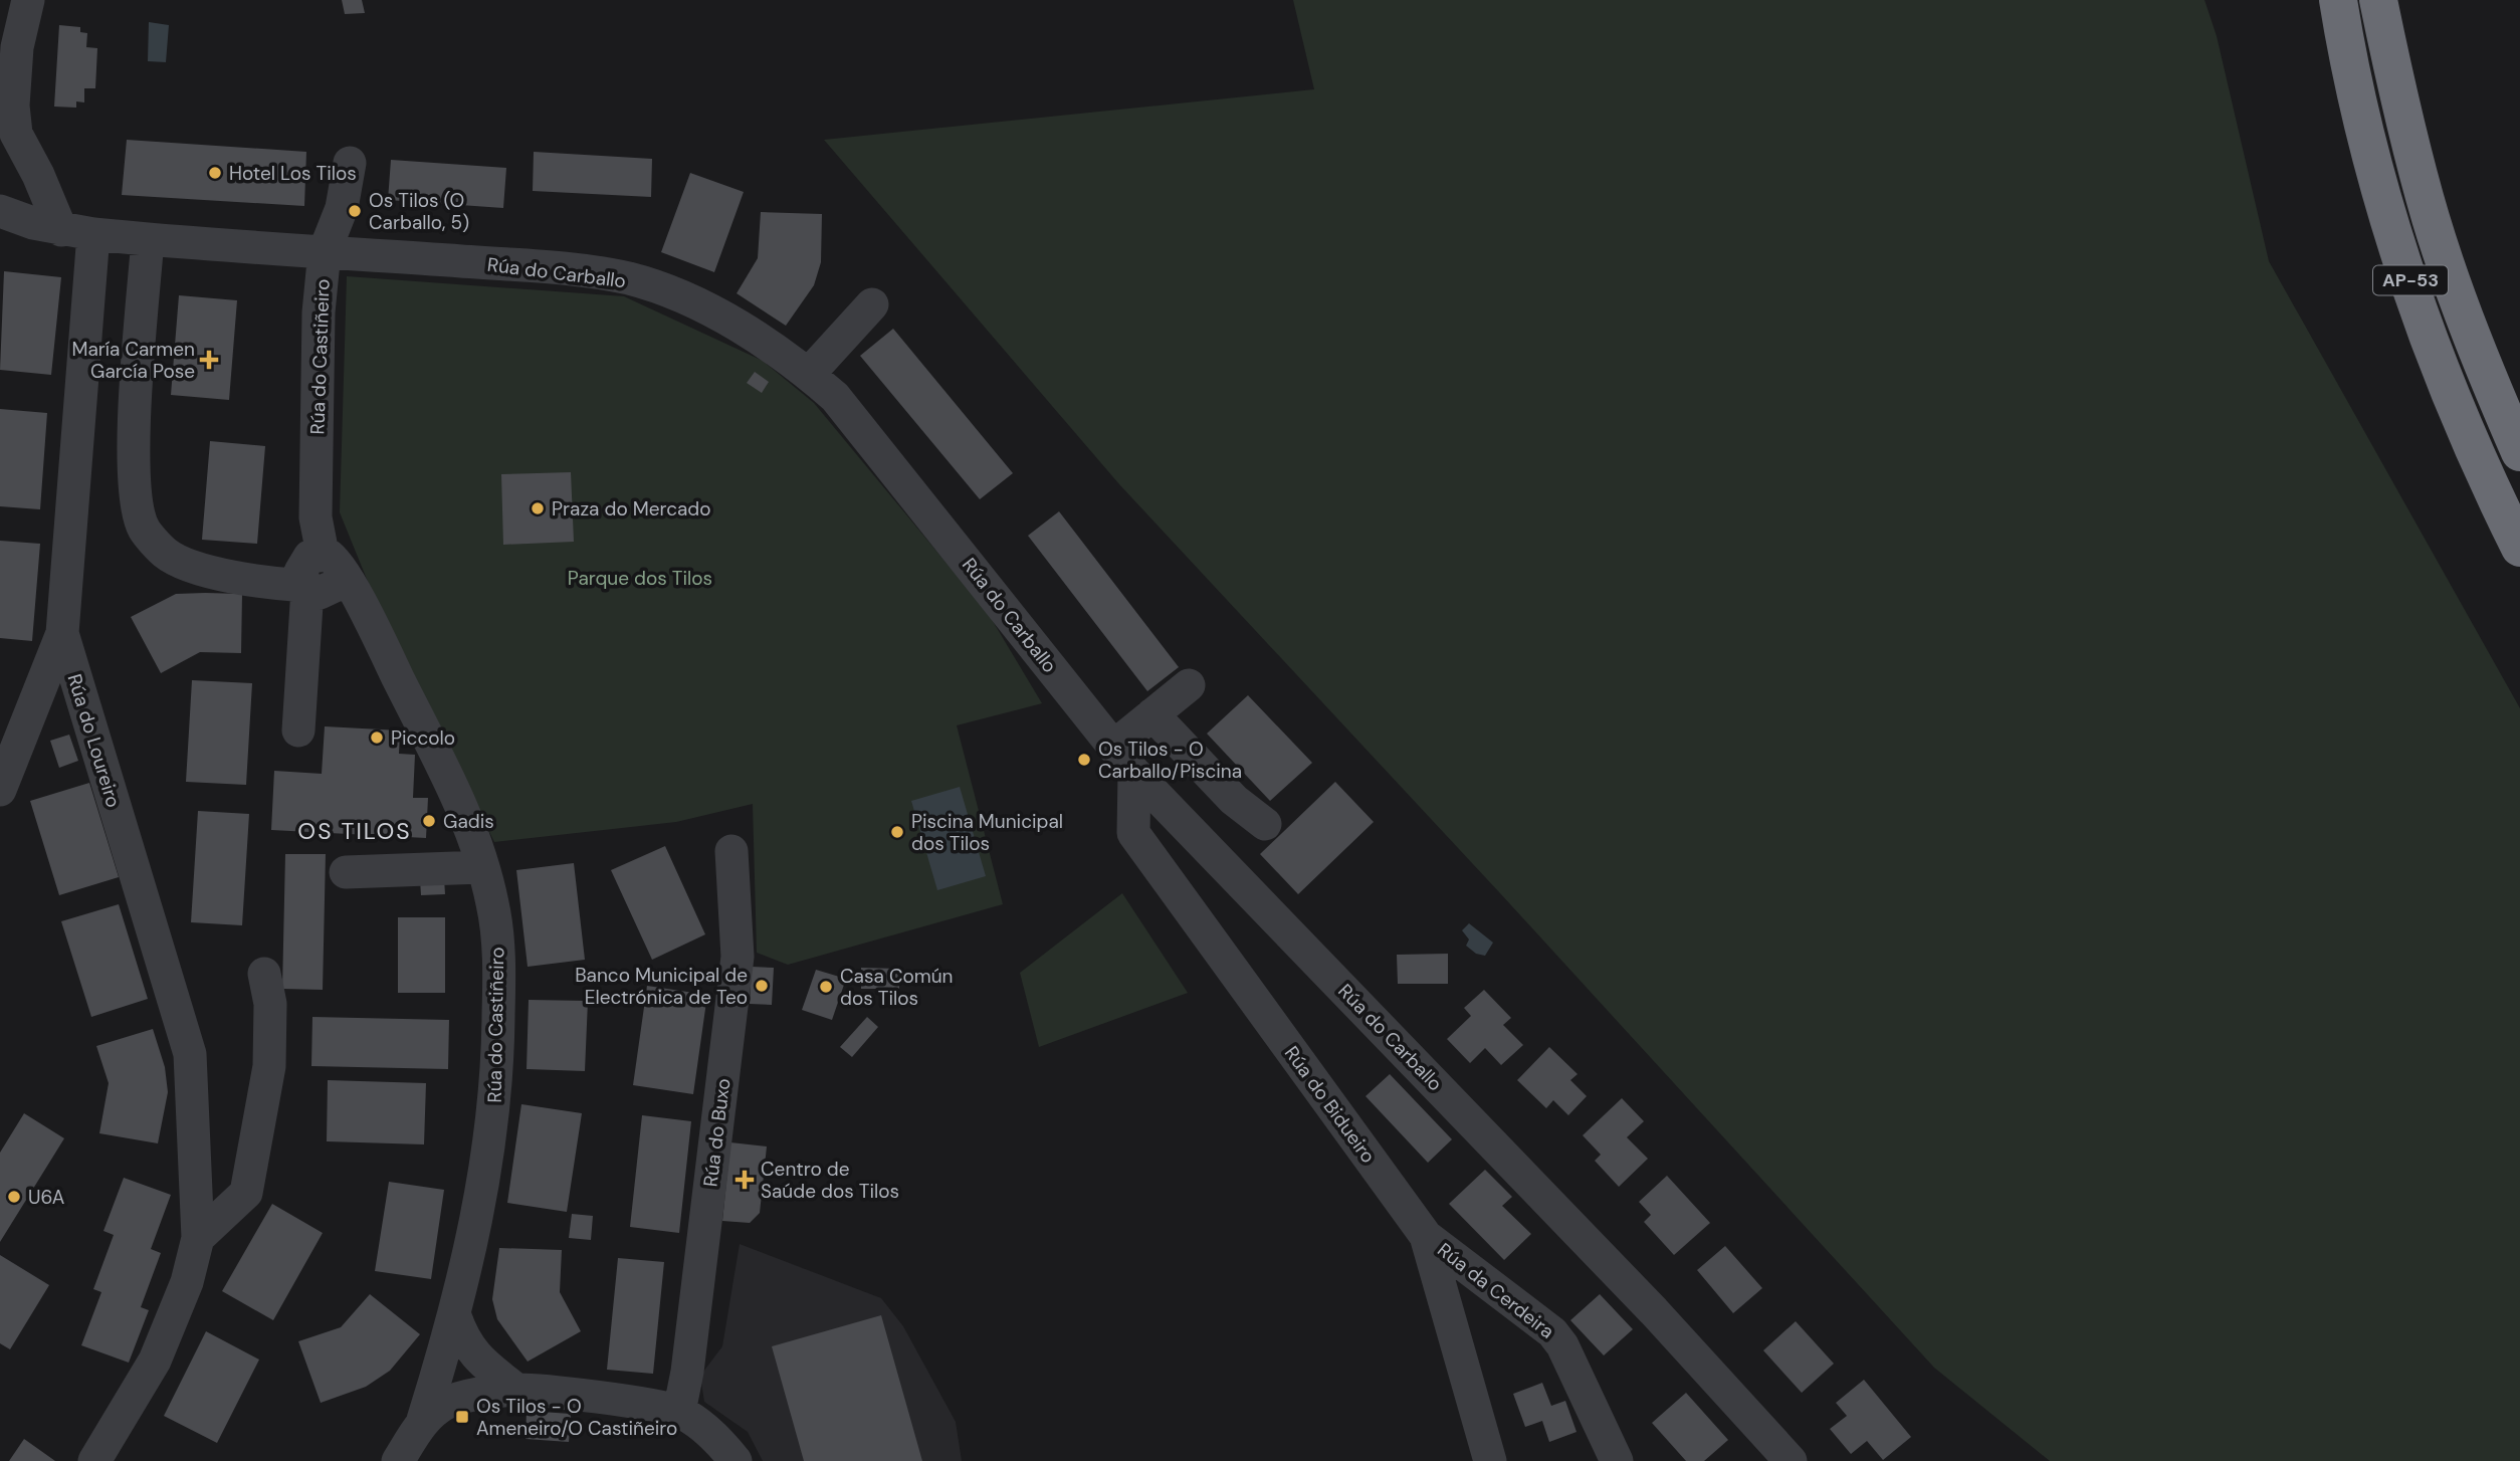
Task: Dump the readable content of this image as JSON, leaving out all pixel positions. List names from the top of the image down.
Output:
{
  "streets": {
    "highway": ["AP-53"],
    "street": [
      "Rúa do Carballo",
      "Rúa do Castiñeiro",
      "Rúa do Loureiro",
      "Rúa do Bidueiro",
      "Rúa do Buxo",
      "Rúa da Cerdeira"
    ]
  },
  "crossings": [
    ["Rúa do Carballo", "Rúa do Castiñeiro"],
    ["Rúa do Carballo", "Rúa do Loureiro"],
    ["Rúa do Carballo", "Rúa do Bidueiro"],
    ["Rúa do Bidueiro", "Rúa da Cerdeira"]
  ],
  "districts": ["OS TILOS"],
  "parks": ["Parque dos Tilos"],
  "places": {
    "other": [
      "Hotel Los Tilos",
      "Os Tilos (O Carballo, 5)",
      "Praza do Mercado",
      "Piccolo",
      "Os Tilos - O Carballo/Piscina",
      "Gadis",
      "Piscina Municipal dos Tilos",
      "Banco Municipal de Electrónica de Teo",
      "Casa Común dos Tilos",
      "U6A"
    ],
    "health": ["María Carmen García Pose", "Centro de Saúde dos Tilos"],
    "transit": ["Os Tilos - O Ameneiro/O Castiñeiro"]
  }
}
